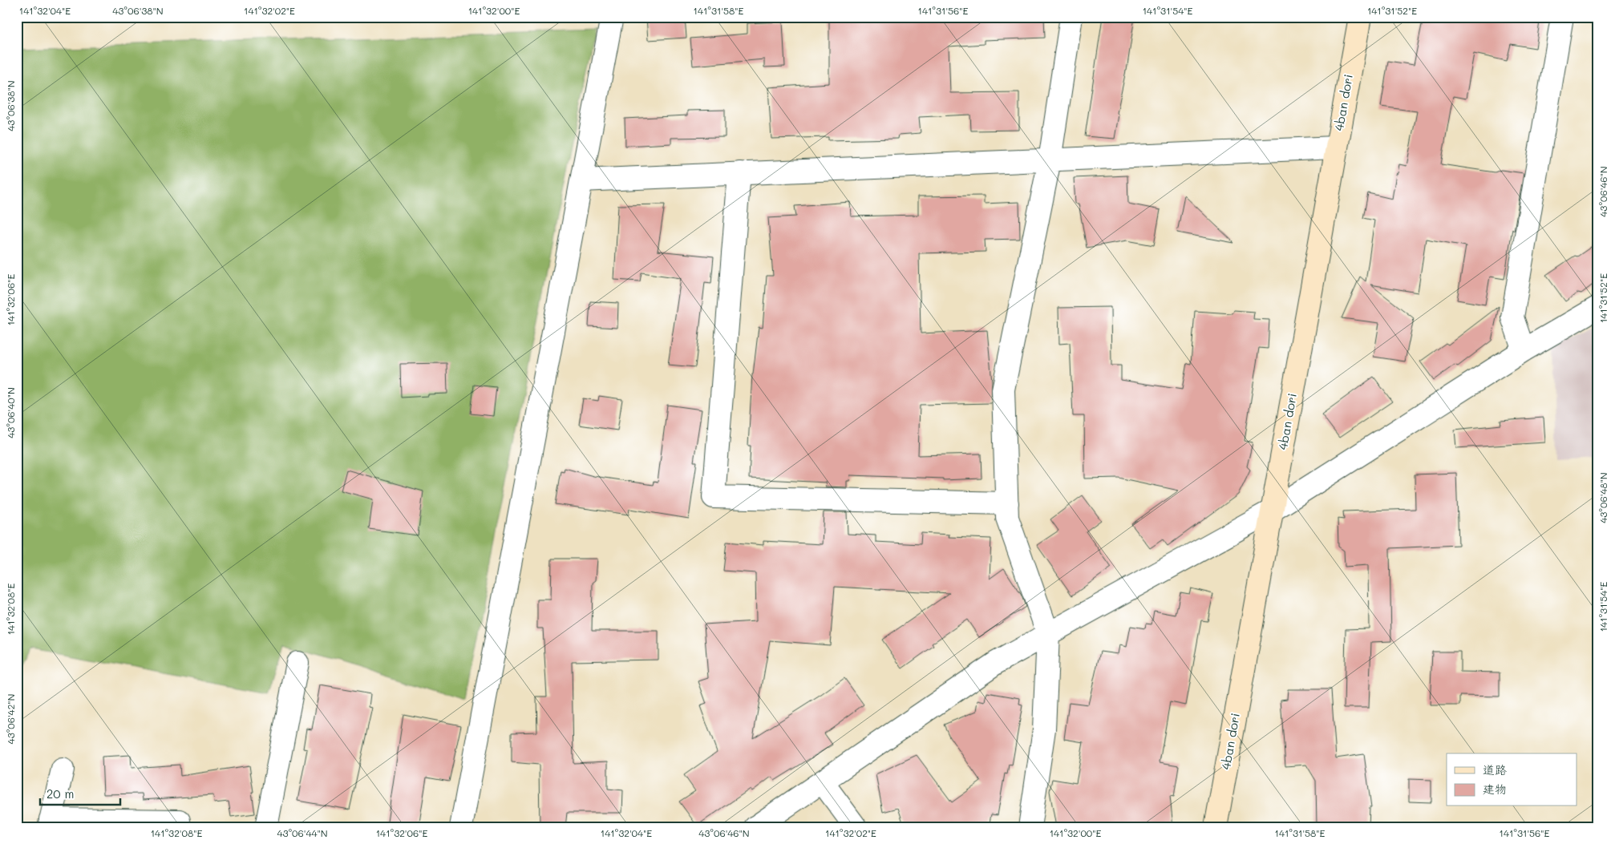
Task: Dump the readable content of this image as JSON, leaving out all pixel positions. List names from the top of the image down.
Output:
{
  "streets": {
    "street": ["4ban dori"]
  },
  "legend": ["道路", "建物"],
  "scale_bar": "20 m",
  "coordinates": [
    "141°32'04\"E",
    "43°06'38\"N",
    "141°32'02\"E",
    "141°32'00\"E",
    "141°31'58\"E",
    "141°31'56\"E",
    "141°31'54\"E",
    "141°31'52\"E",
    "43°06'46\"N",
    "141°32'06\"E",
    "43°06'40\"N",
    "43°06'48\"N",
    "141°32'08\"E",
    "43°06'42\"N",
    "43°06'44\"N"
  ]
}
